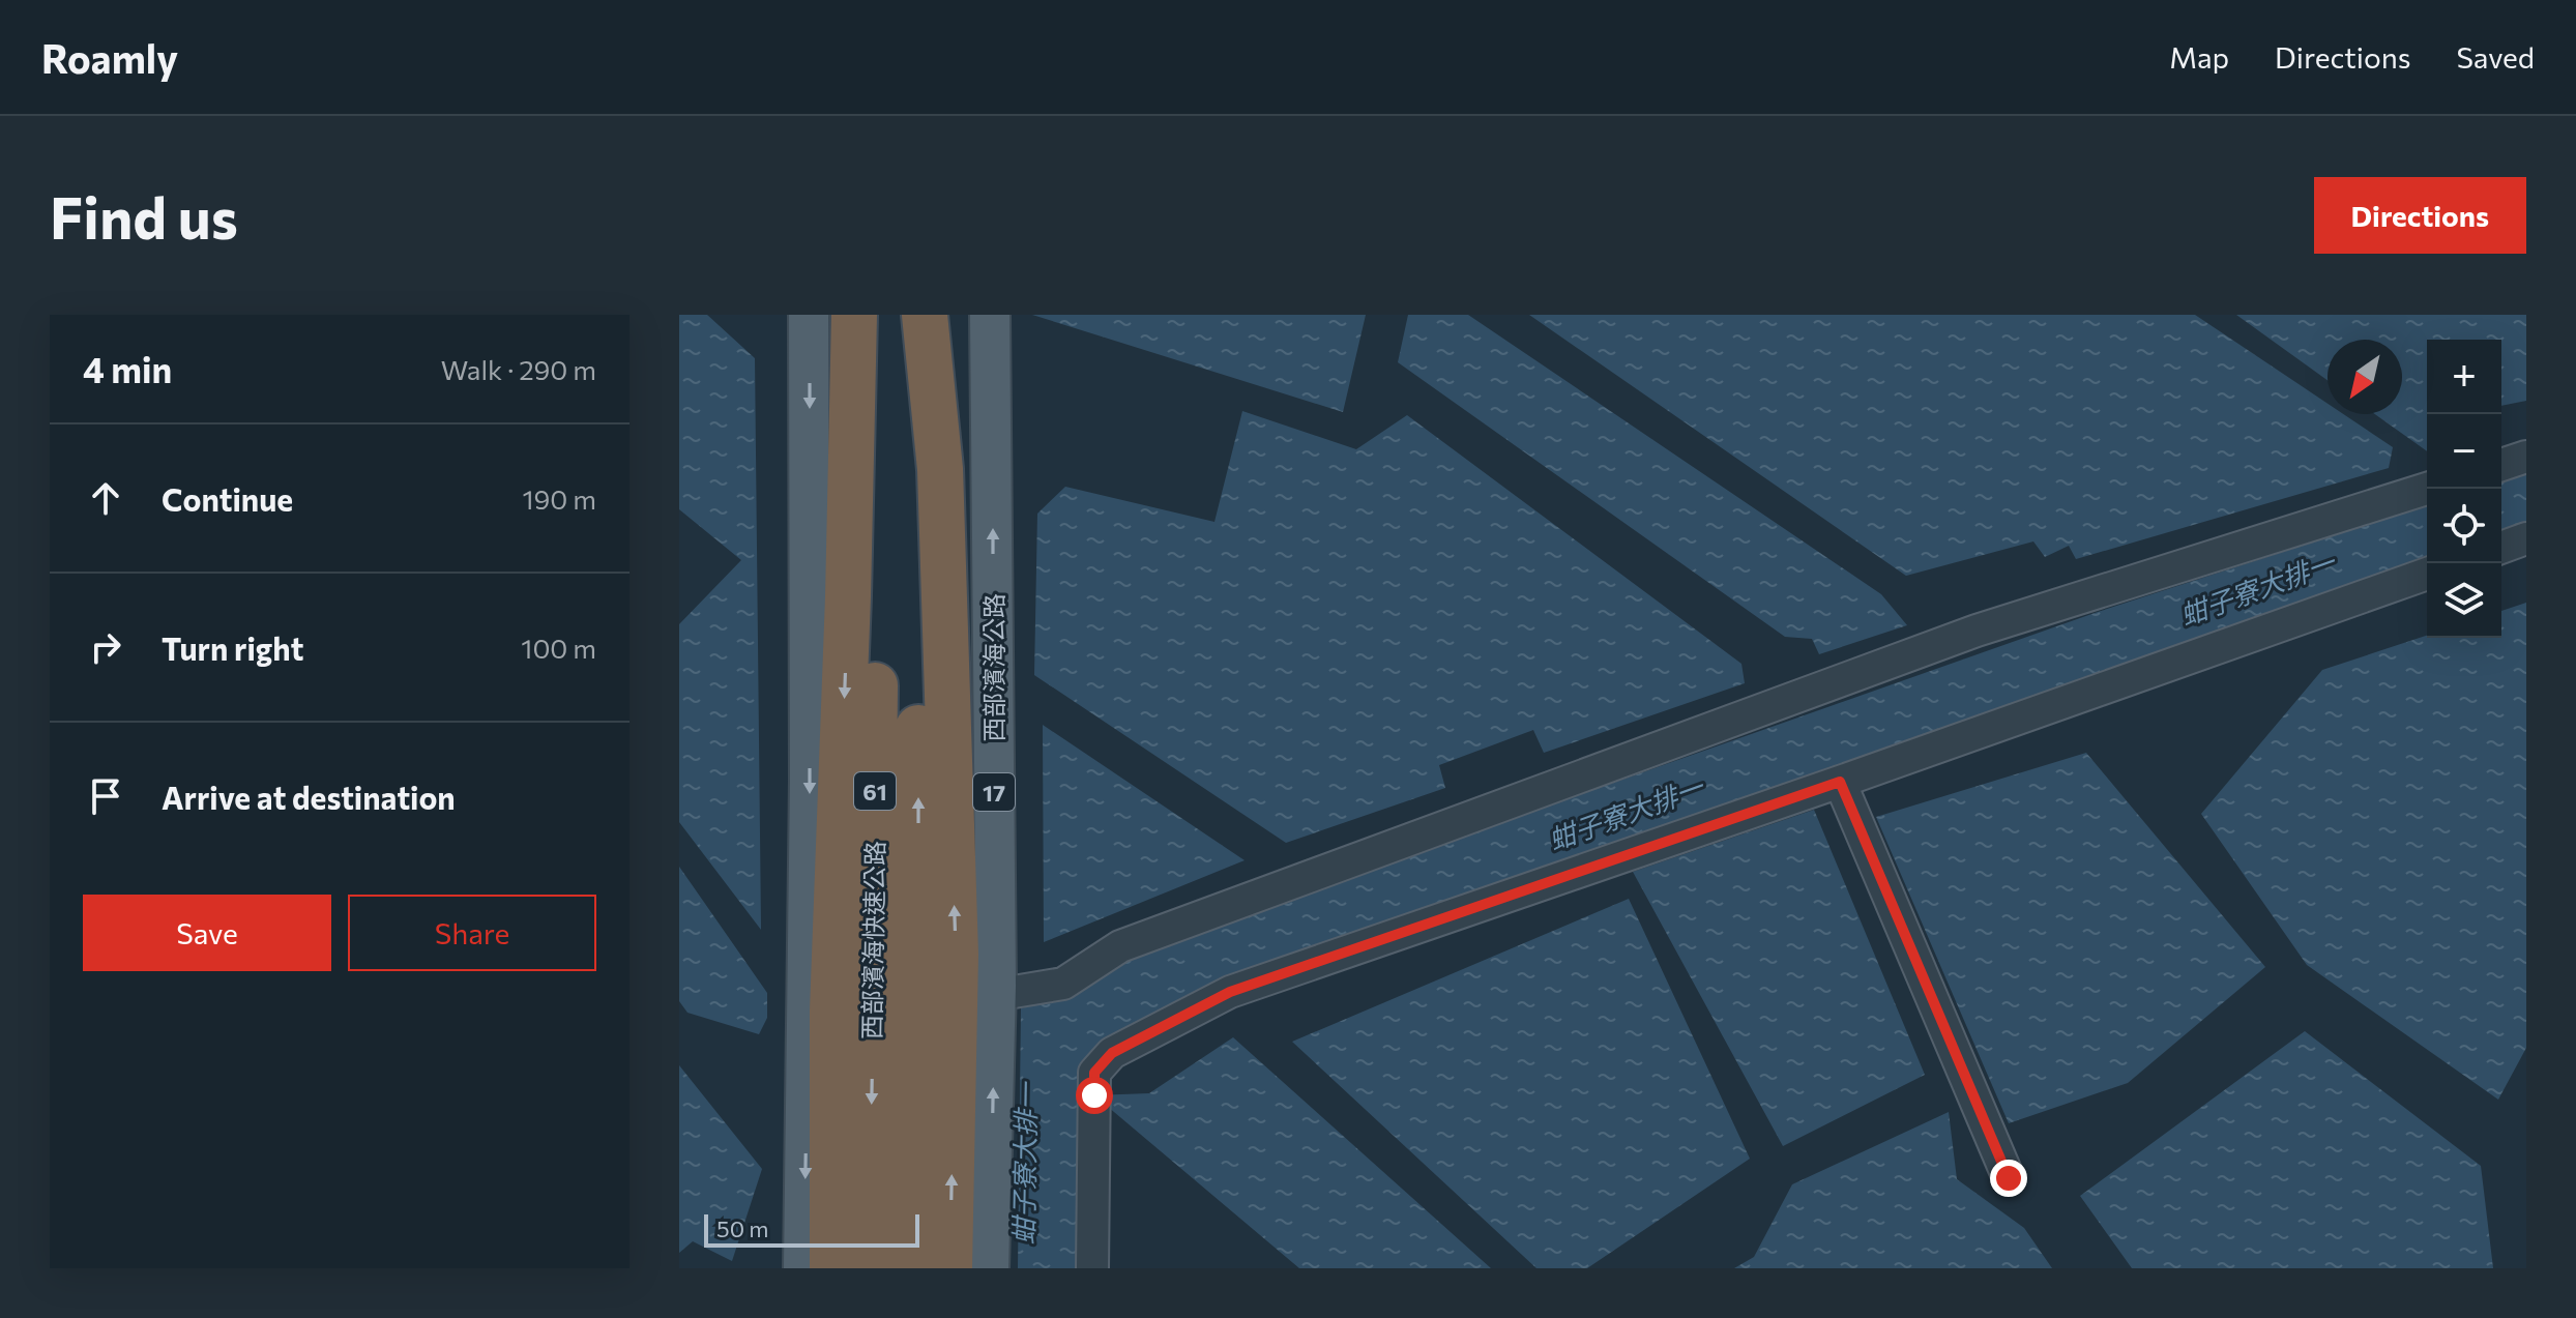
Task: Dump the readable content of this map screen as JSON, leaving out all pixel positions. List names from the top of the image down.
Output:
{
  "streets": {
    "highway": ["61", "西部濱海快速公路"],
    "main road": ["西部濱海公路", "17"]
  },
  "water": ["蚶子寮大排一"],
  "scale_bar": "50 m",
  "north": "bottom left",
  "page": {
    "header": "Roamly",
    "nav": ["Map", "Directions", "Saved"],
    "buttons": [
      "Directions",
      ["Save", "Share"]
    ],
    "title": "Find us",
    "heading": ["4 min", "Walk · 290 m"],
    "map_buttons": ["+", "−"],
    "list": [
      ["Continue", "190 m"],
      ["Turn right", "100 m"],
      "Arrive at destination"
    ],
    "scale": "50 m"
  }
}
